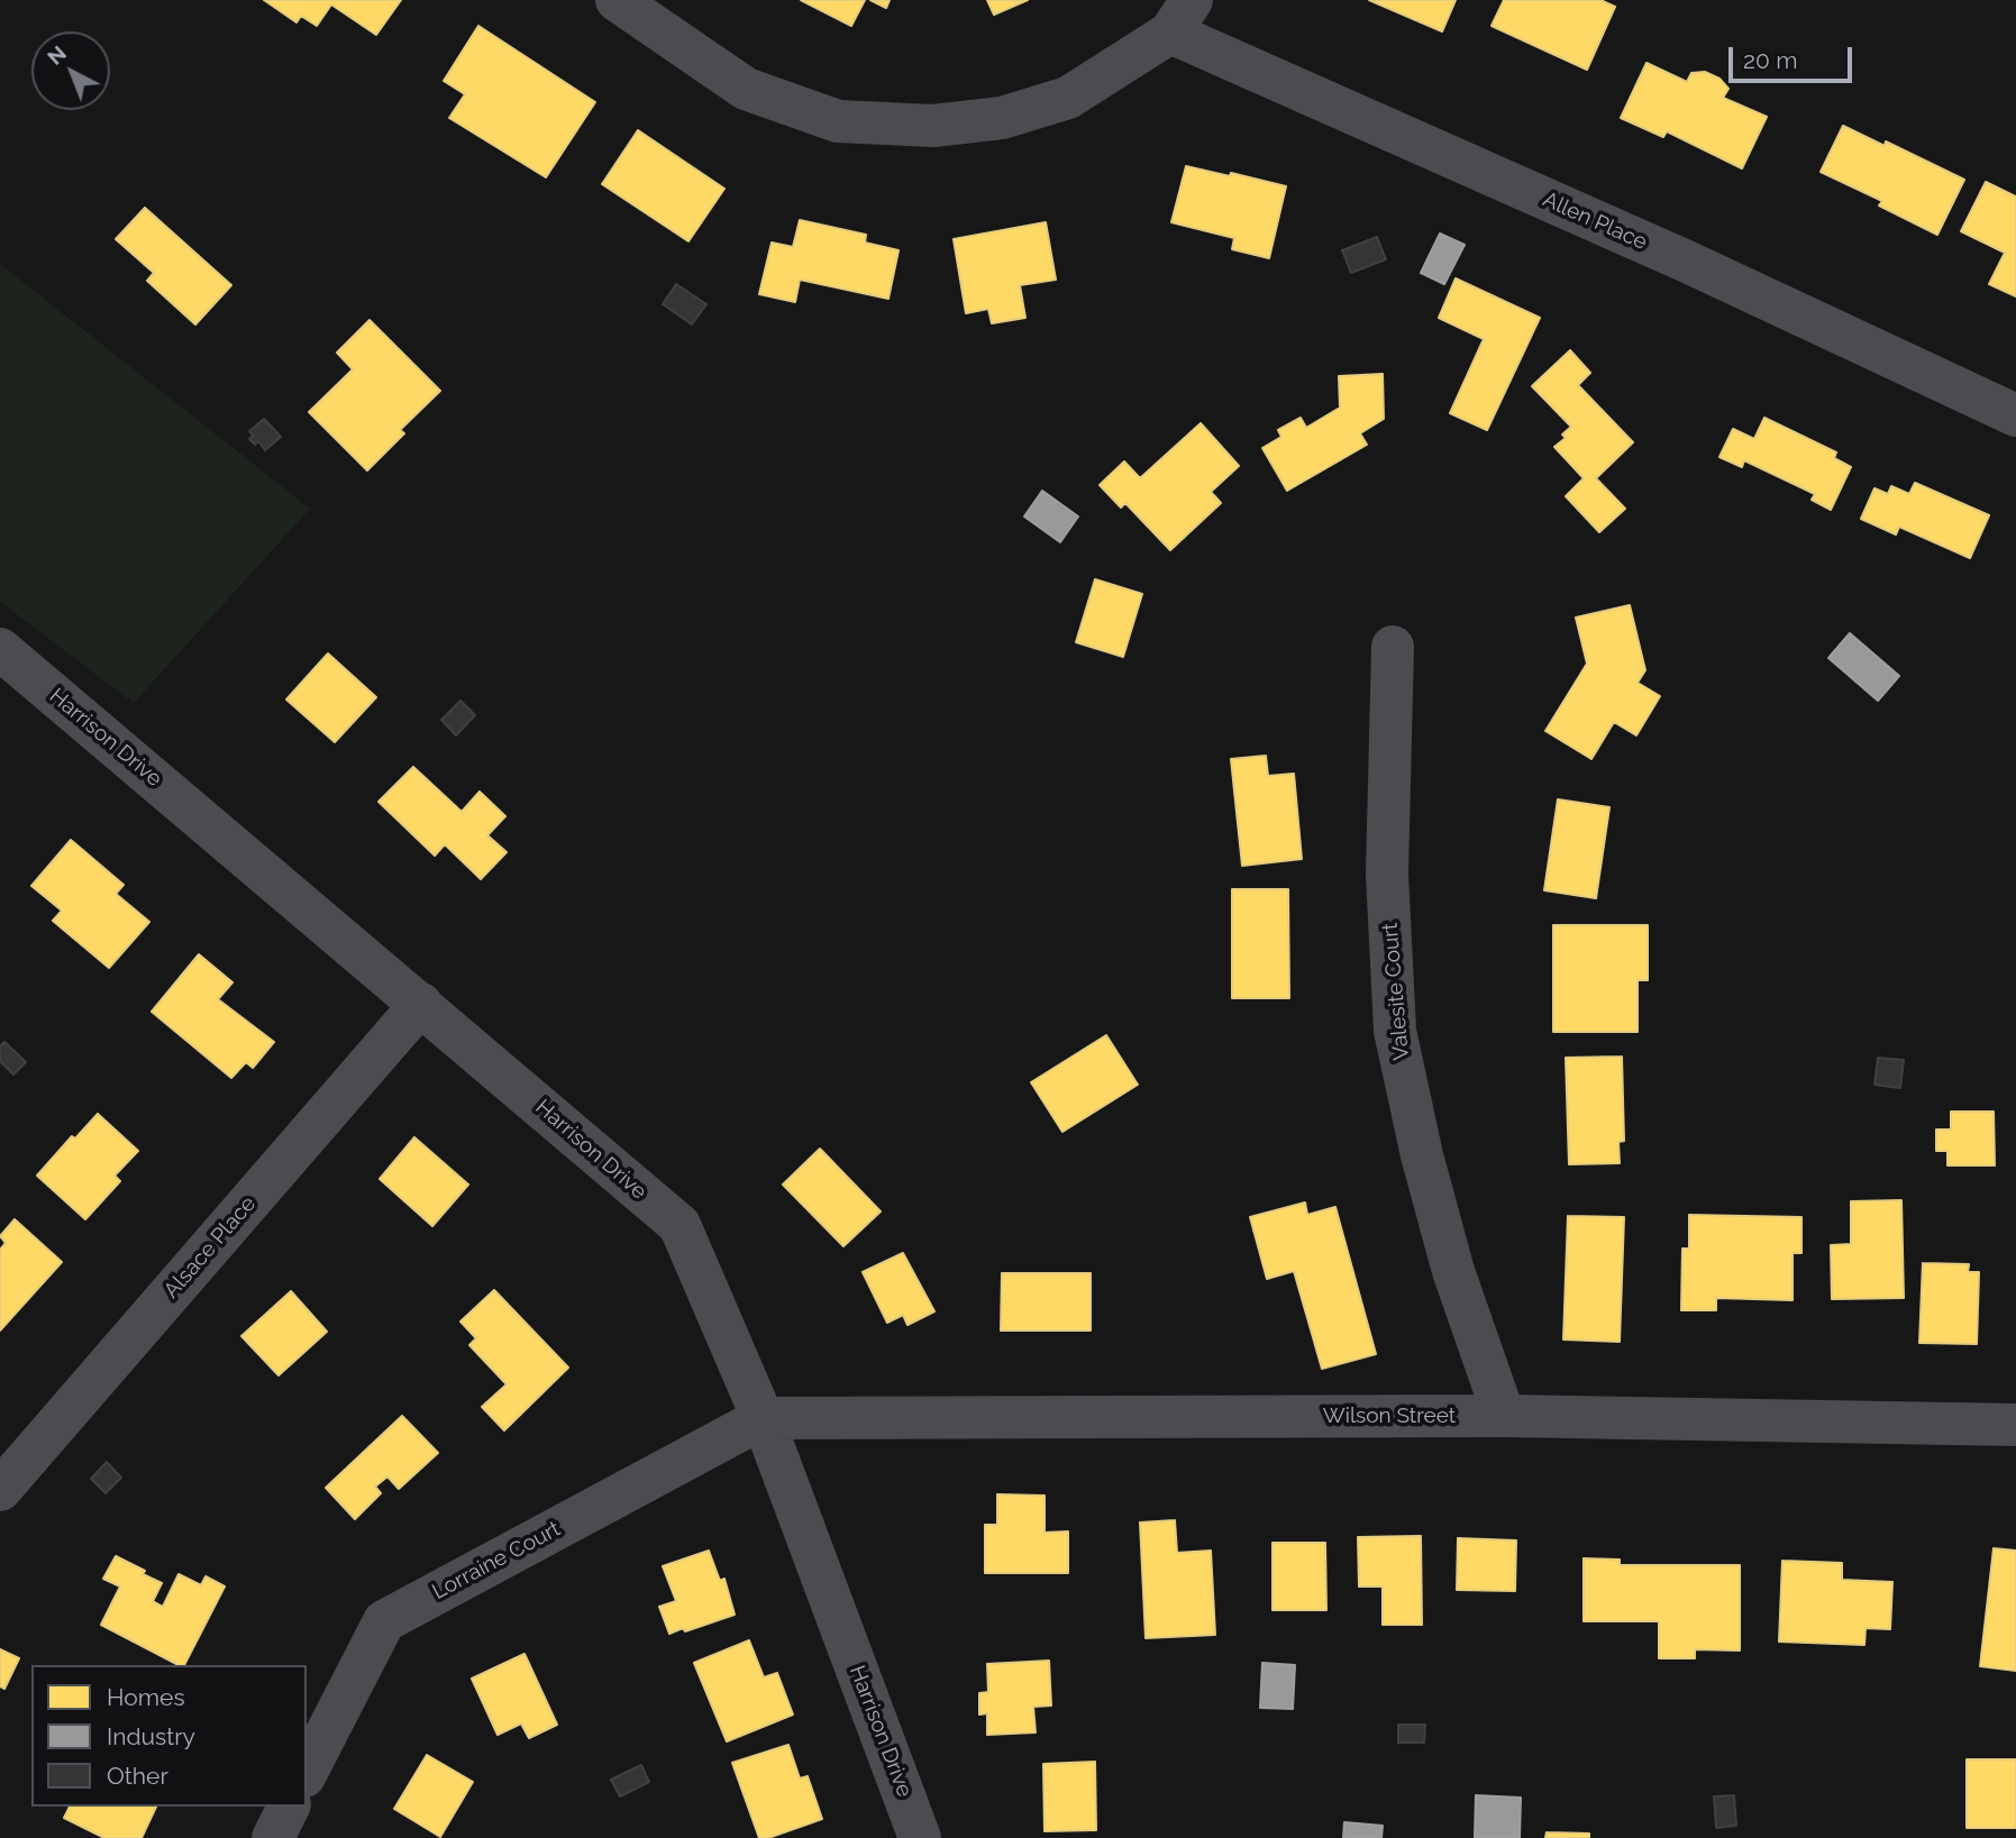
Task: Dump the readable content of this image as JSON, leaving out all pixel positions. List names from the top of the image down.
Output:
{
  "streets": {
    "street": [
      "Allen Place",
      "Harrison Drive",
      "Valesite Court",
      "Alsace Place",
      "Wilson Street",
      "Lorraine Court"
    ]
  },
  "crossings": [
    ["Harrison Drive", "Alsace Place"],
    ["Harrison Drive", "Wilson Street"],
    ["Harrison Drive", "Lorraine Court"],
    ["Valesite Court", "Wilson Street"],
    ["Wilson Street", "Lorraine Court"]
  ],
  "legend": ["Homes", "Industry", "Other"],
  "scale_bar": "20 m",
  "north": "top left"
}
